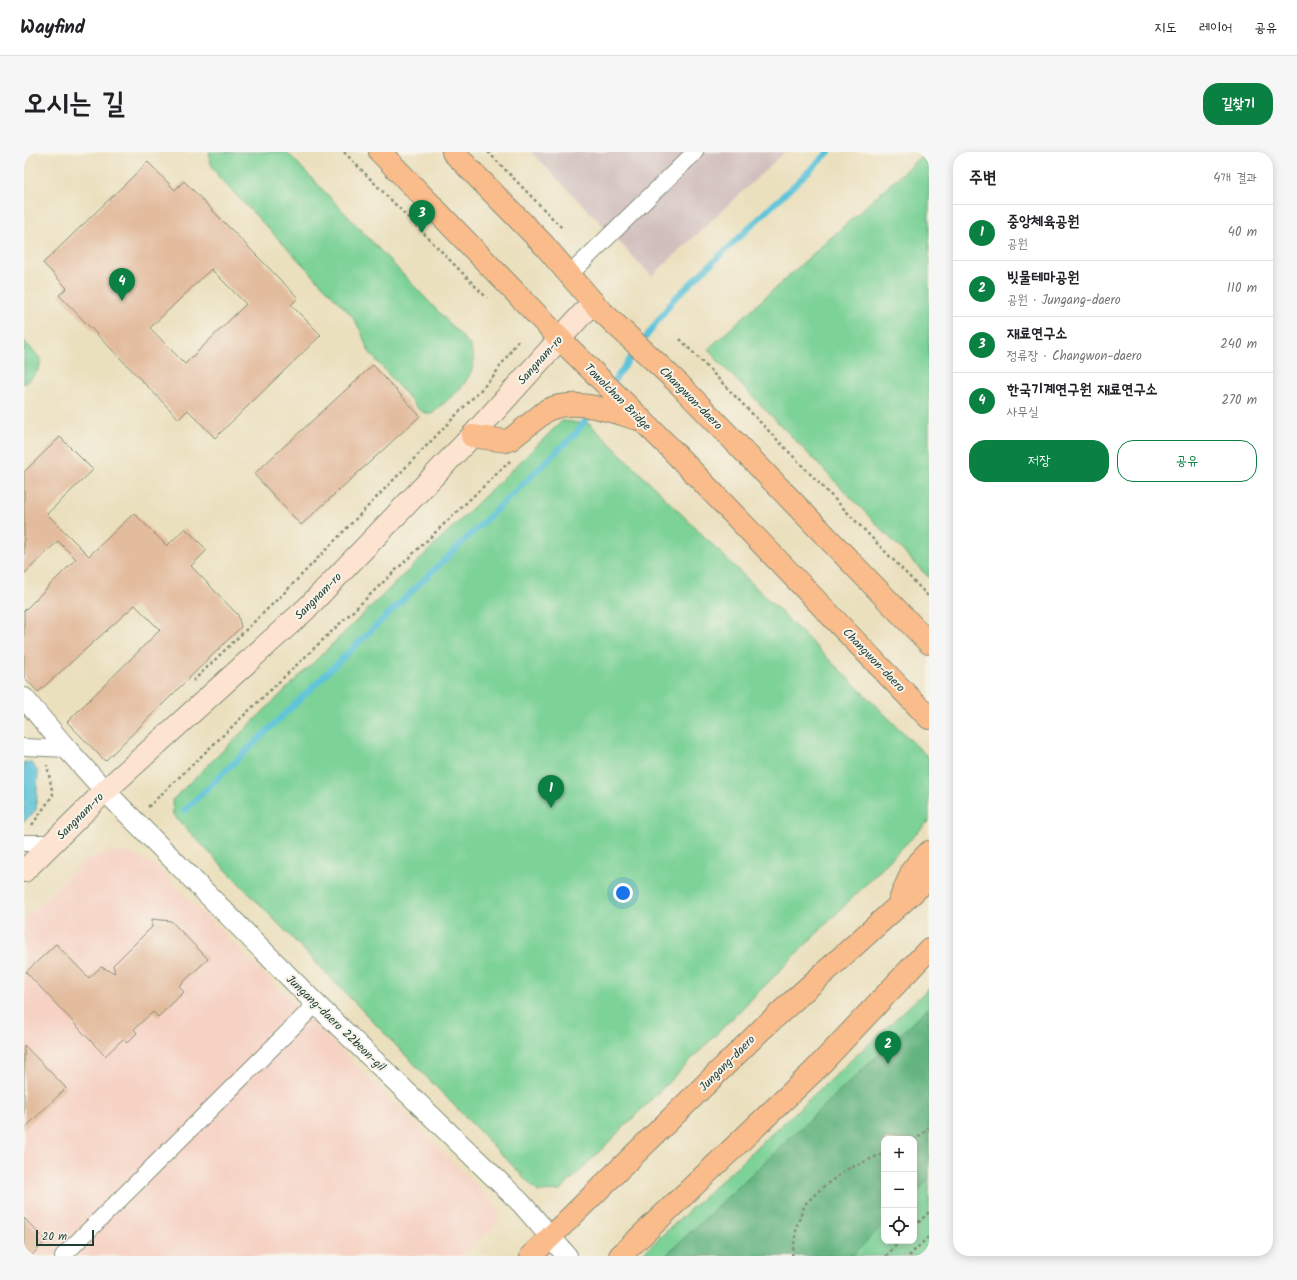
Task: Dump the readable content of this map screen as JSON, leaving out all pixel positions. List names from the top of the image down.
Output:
{
  "streets": {
    "main road": [
      "Sangnam-ro",
      "Towolchon Bridge",
      "Changwon-daero",
      "Jungang-daero"
    ],
    "street": ["Jungang-daero 22beon-gil"]
  },
  "crossings": [
    ["Sangnam-ro", "Towolchon Bridge"],
    ["Sangnam-ro", "Changwon-daero"],
    ["Sangnam-ro", "Jungang-daero 22beon-gil"],
    ["Towolchon Bridge", "Changwon-daero"],
    ["Jungang-daero 22beon-gil", "Jungang-daero"]
  ],
  "scale_bar": "20 m",
  "page": {
    "header": "Wayfind",
    "nav": ["지도", "레이어", "공유"],
    "title": "오시는 길",
    "buttons": [
      "길찾기",
      ["저장", "공유"]
    ],
    "heading": ["주변", "4개 결과"],
    "pins": [
      "3",
      "4",
      "1",
      "2"
    ],
    "list": [
      {
        "mark": "1",
        "name": "중앙체육공원",
        "note": "공원",
        "value": "40 m"
      },
      {
        "mark": "2",
        "name": "빗물테마공원",
        "note": "공원 · Jungang-daero",
        "value": "110 m"
      },
      {
        "mark": "3",
        "name": "재료연구소",
        "note": "정류장 · Changwon-daero",
        "value": "240 m"
      },
      {
        "mark": "4",
        "name": "한국기계연구원 재료연구소",
        "note": "사무실",
        "value": "270 m"
      }
    ],
    "map_buttons": ["+", "−"],
    "scale": "20 m"
  }
}
